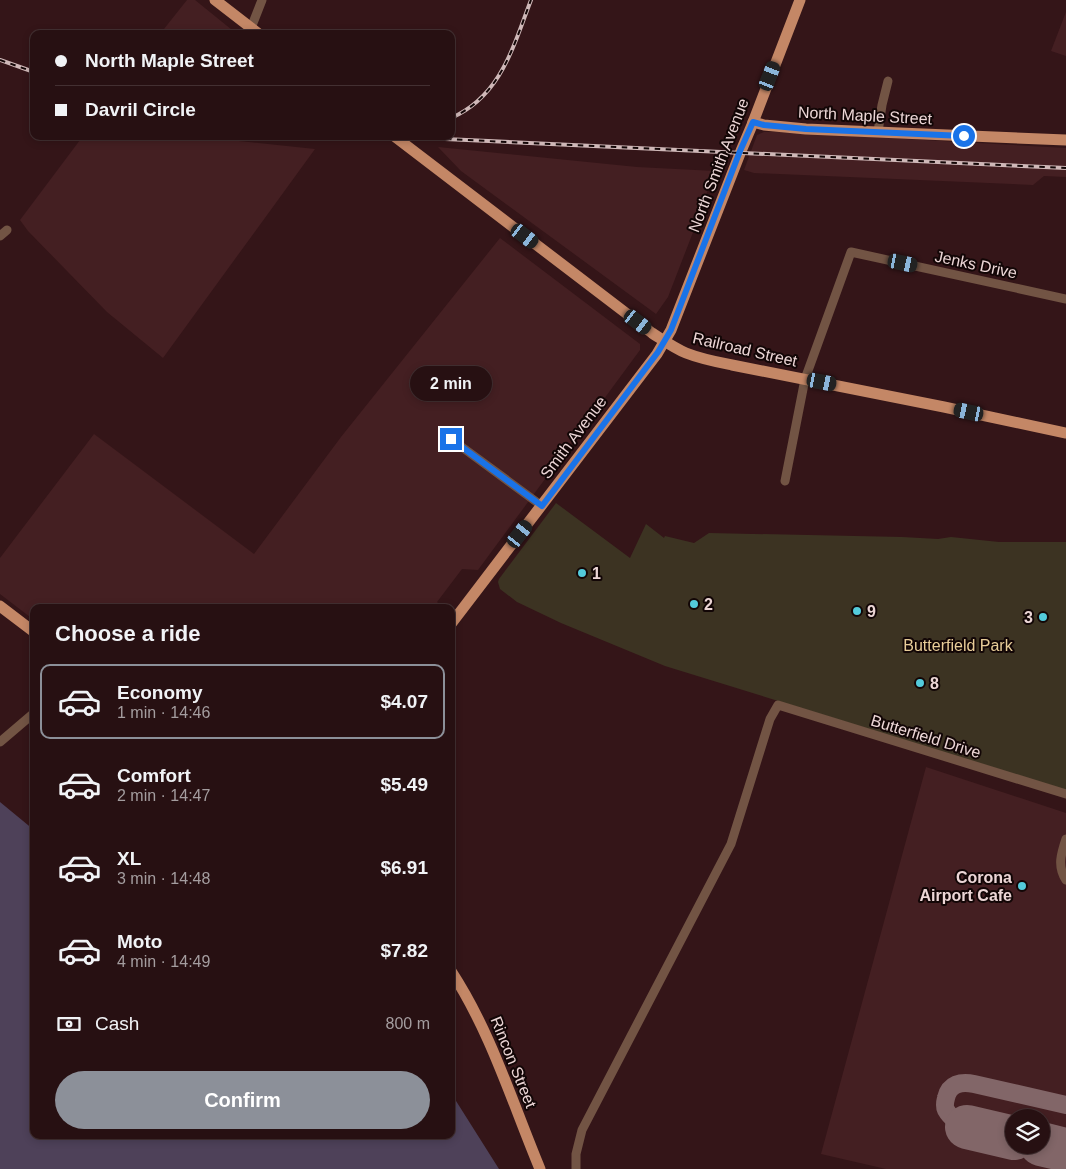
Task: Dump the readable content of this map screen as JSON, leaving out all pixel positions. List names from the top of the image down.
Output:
{
  "streets": {
    "main road": [
      "North Maple Street",
      "North Smith Avenue",
      "Railroad Street",
      "Smith Avenue",
      "Rincon Street"
    ],
    "street": ["Jenks Drive", "Butterfield Drive"]
  },
  "crossings": [
    ["North Maple Street", "North Smith Avenue"],
    ["North Smith Avenue", "Railroad Street"],
    ["North Smith Avenue", "Smith Avenue"],
    ["Jenks Drive", "Railroad Street"],
    ["Railroad Street", "Smith Avenue"]
  ],
  "parks": ["Butterfield Park"],
  "places": [
    "1",
    "2",
    "9",
    "3",
    "8",
    "Corona Airport Cafe"
  ],
  "page": {
    "banner": ["North Maple Street", "Davril Circle"],
    "bubble": "2 min",
    "heading": "Choose a ride",
    "list": [
      {
        "name": "Economy",
        "note": "1 min · 14:46",
        "value": "$4.07"
      },
      {
        "name": "Comfort",
        "note": "2 min · 14:47",
        "value": "$5.49"
      },
      {
        "name": "XL",
        "note": "3 min · 14:48",
        "value": "$6.91"
      },
      {
        "name": "Moto",
        "note": "4 min · 14:49",
        "value": "$7.82"
      }
    ],
    "pay": ["Cash", "800 m"],
    "buttons": "Confirm"
  }
}
